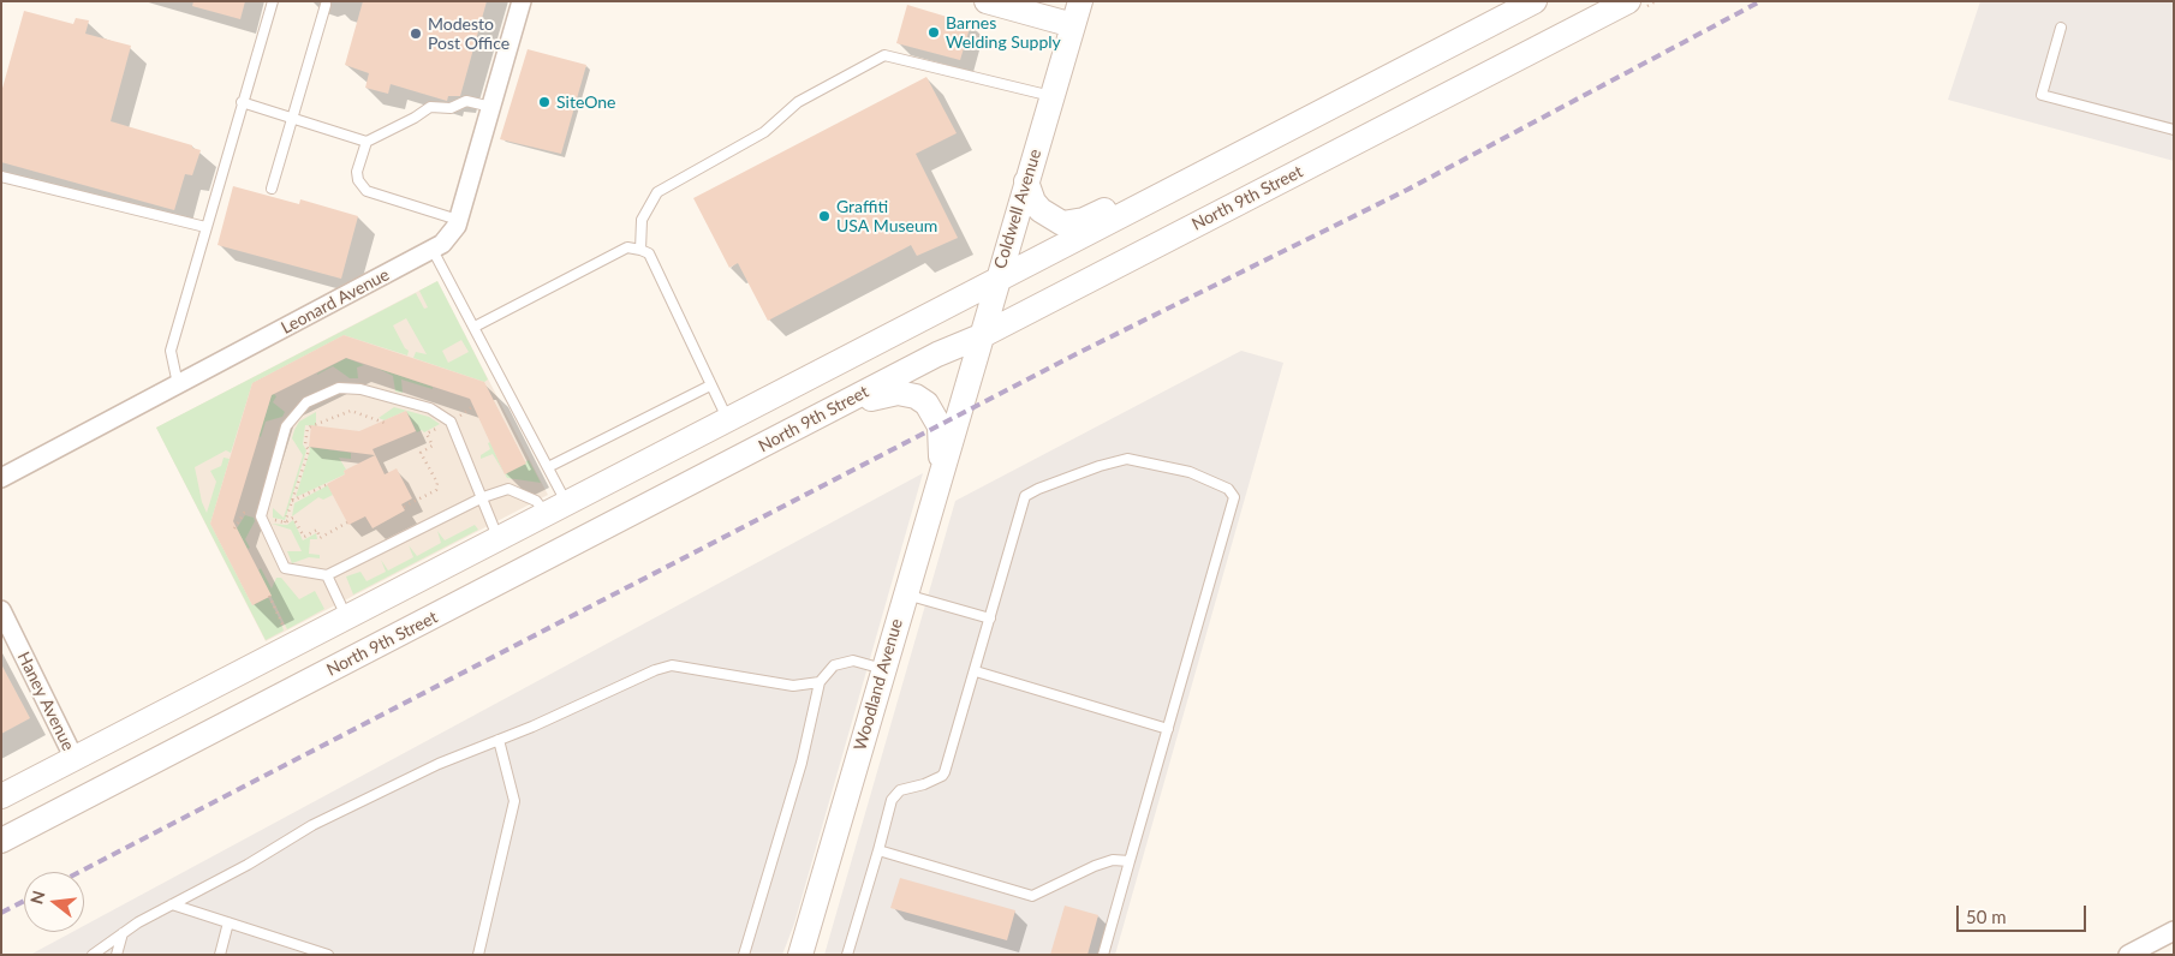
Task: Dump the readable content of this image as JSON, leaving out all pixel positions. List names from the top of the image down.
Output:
{
  "streets": {
    "street": [
      "North 9th Street",
      "Coldwell Avenue",
      "Leonard Avenue",
      "Woodland Avenue",
      "Haney Avenue"
    ]
  },
  "crossings": [
    ["North 9th Street", "Coldwell Avenue"],
    ["Coldwell Avenue", "Woodland Avenue"]
  ],
  "places": [
    "Barnes Welding Supply",
    "Modesto Post Office",
    "SiteOne",
    "Graffiti USA Museum"
  ],
  "scale_bar": "50 m",
  "north": "left"
}
